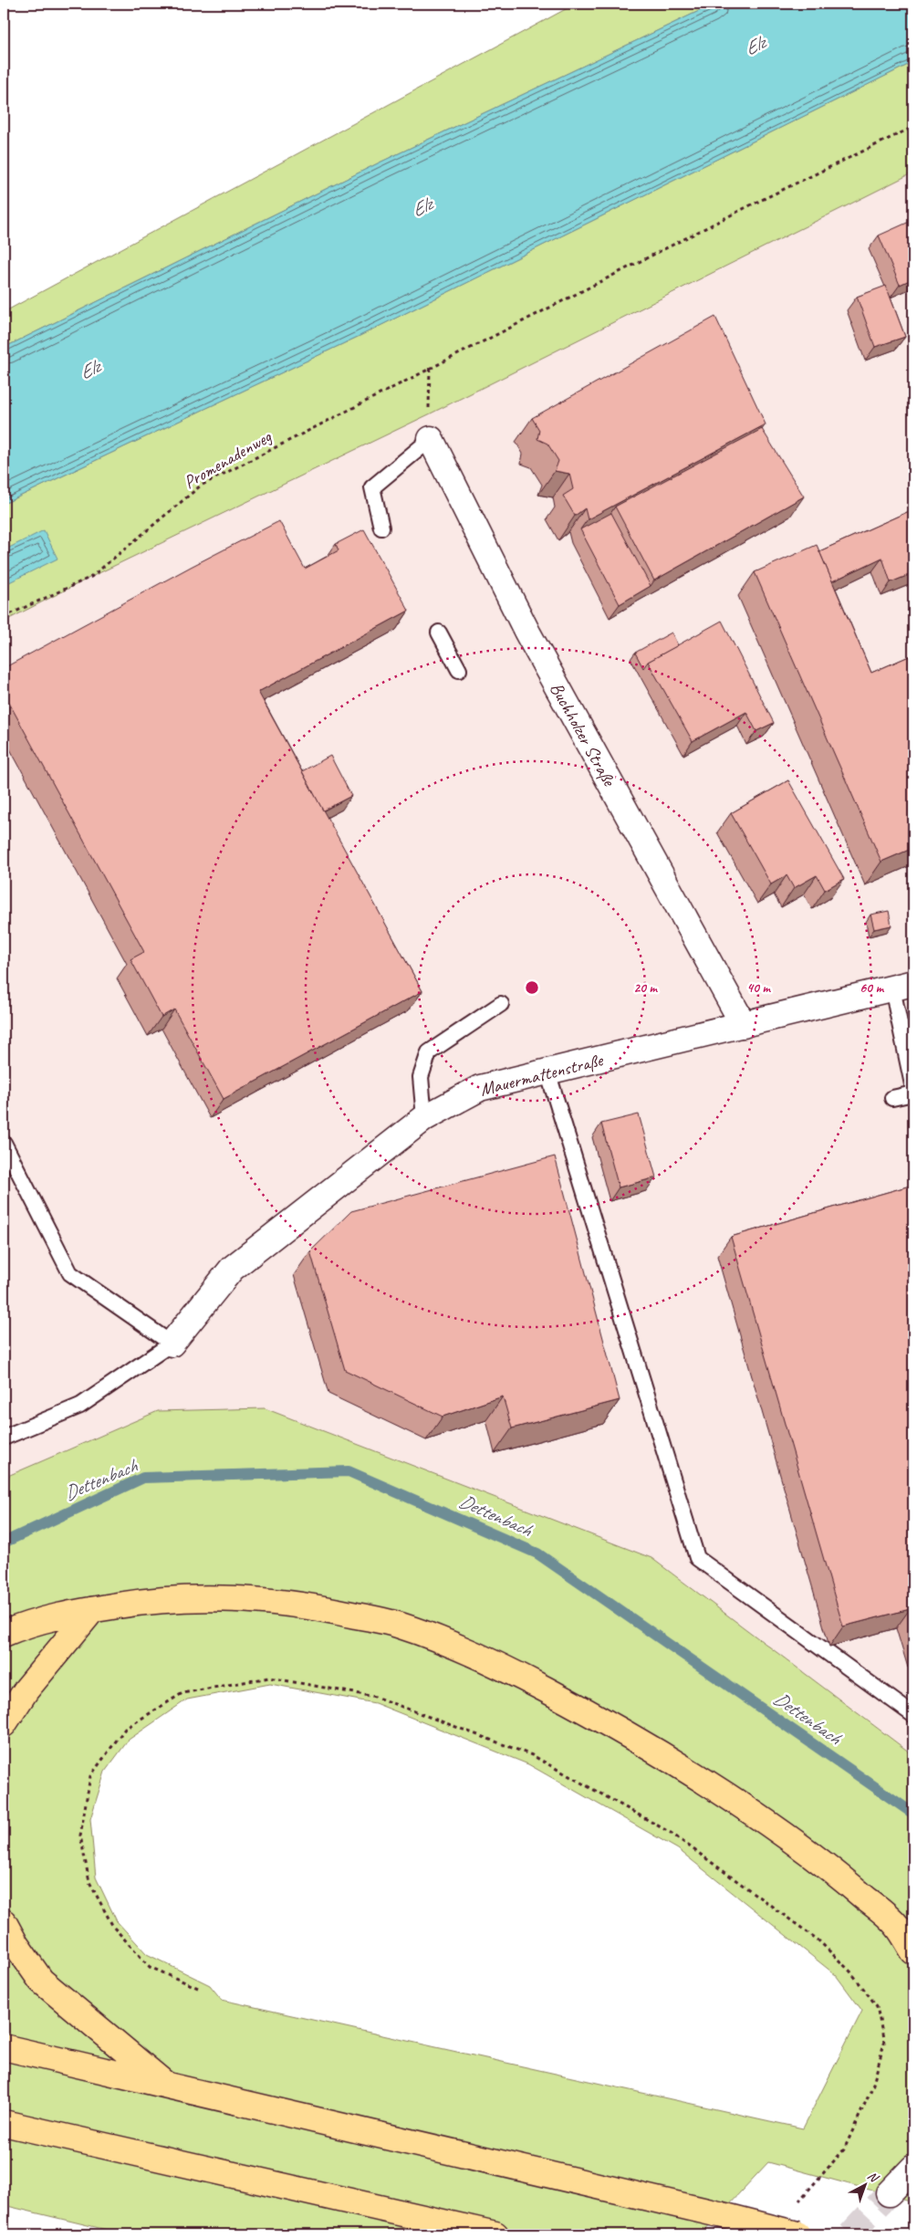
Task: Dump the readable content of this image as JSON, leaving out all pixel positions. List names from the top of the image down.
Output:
{
  "streets": {
    "street": ["Buchholzer Straße", "Mauermattenstraße"],
    "path": ["Promenadenweg"]
  },
  "crossings": [
    ["Buchholzer Straße", "Mauermattenstraße"]
  ],
  "water": ["Elz", "Dettenbach"],
  "north": "top right",
  "rings": ["20 m", "40 m", "60 m"]
}
